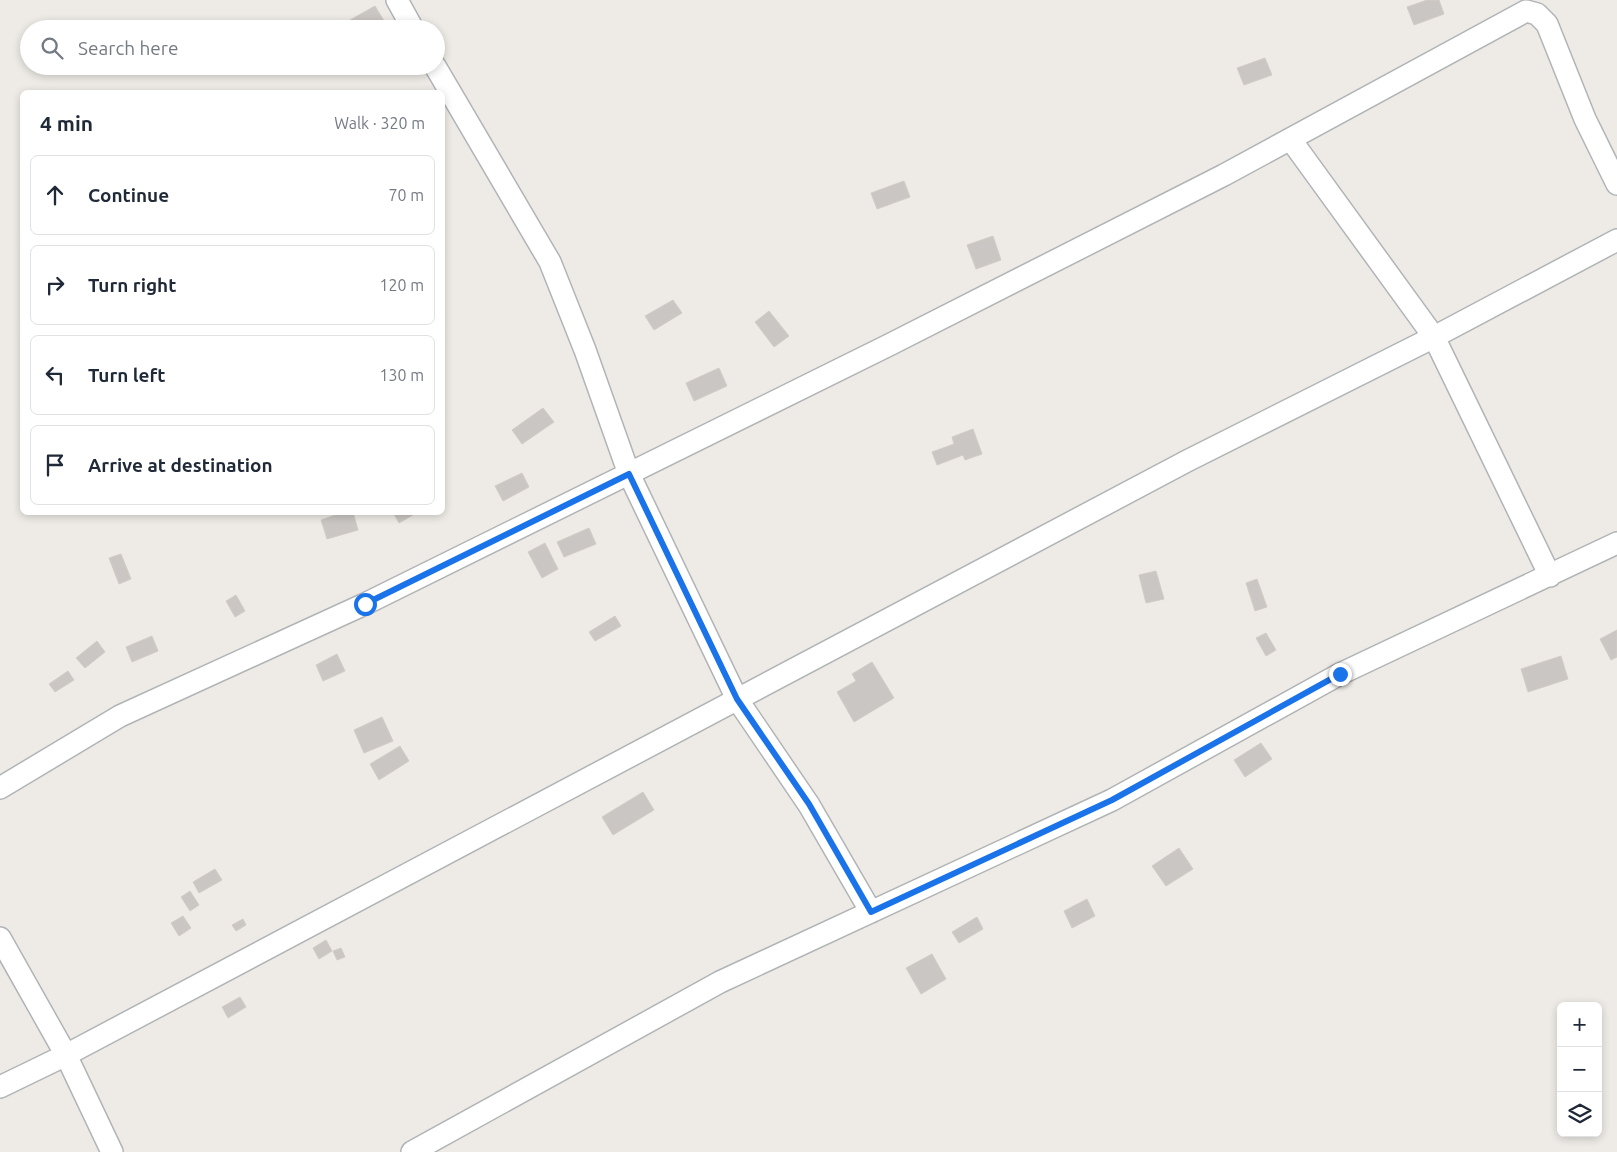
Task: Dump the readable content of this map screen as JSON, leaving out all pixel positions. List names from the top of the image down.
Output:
{
  "page": {
    "search": "Search here",
    "heading": ["4 min", "Walk · 320 m"],
    "list": [
      ["Continue", "70 m"],
      ["Turn right", "120 m"],
      ["Turn left", "130 m"],
      "Arrive at destination"
    ],
    "map_buttons": ["+", "−"]
  }
}
